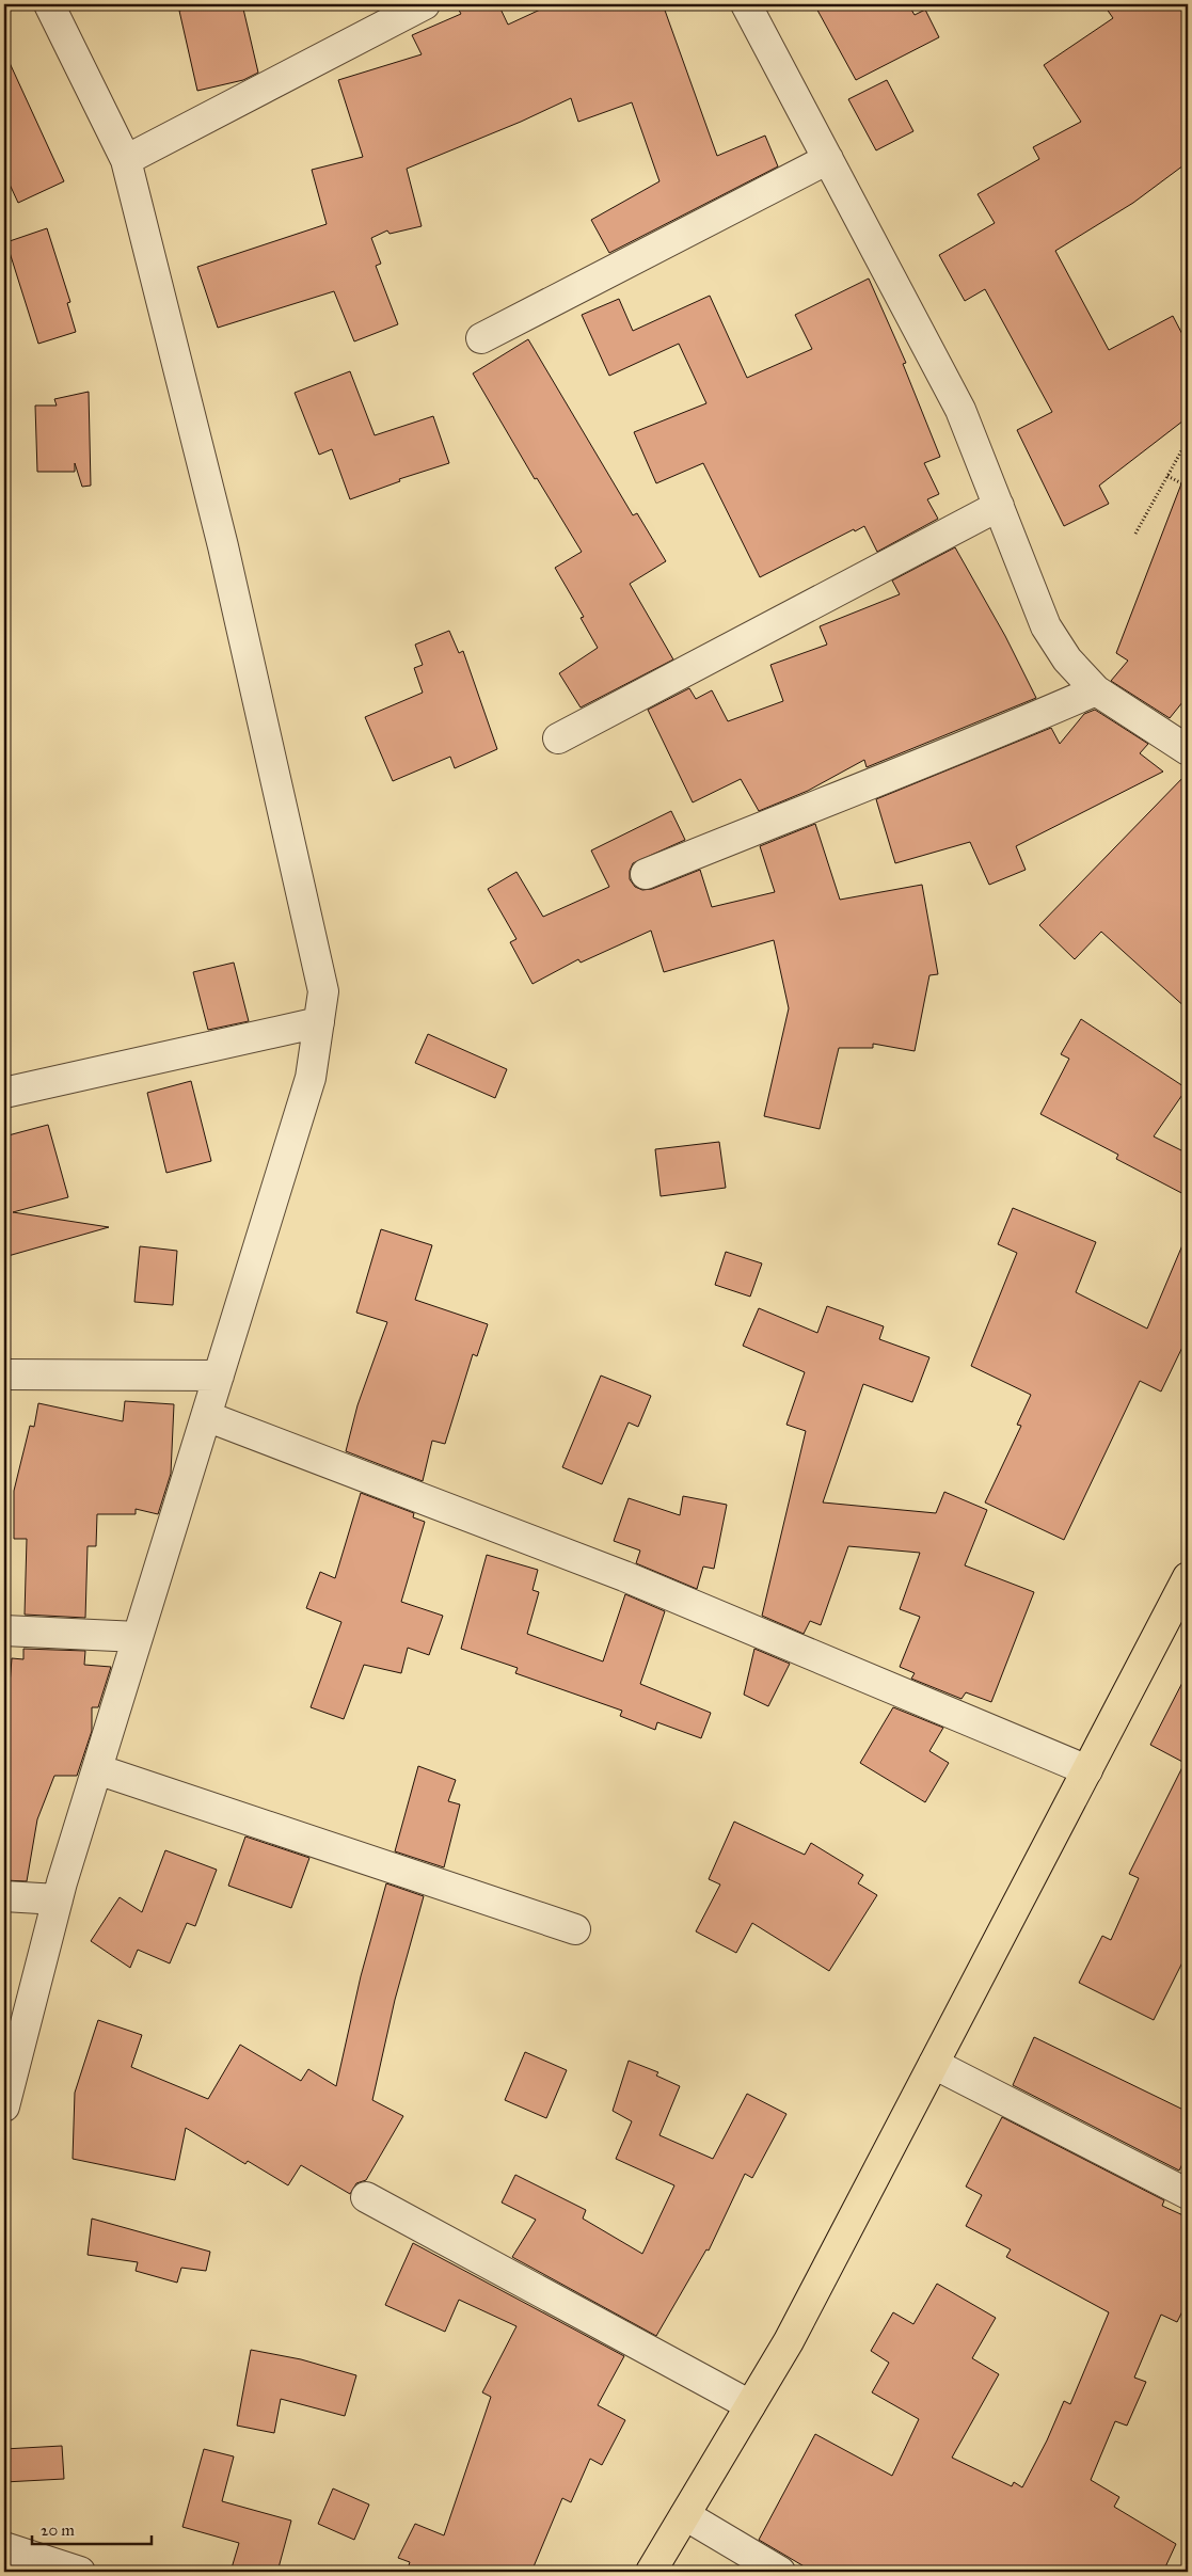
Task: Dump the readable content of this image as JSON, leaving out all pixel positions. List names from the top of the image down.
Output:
{
  "scale_bar": "20 m"
}
